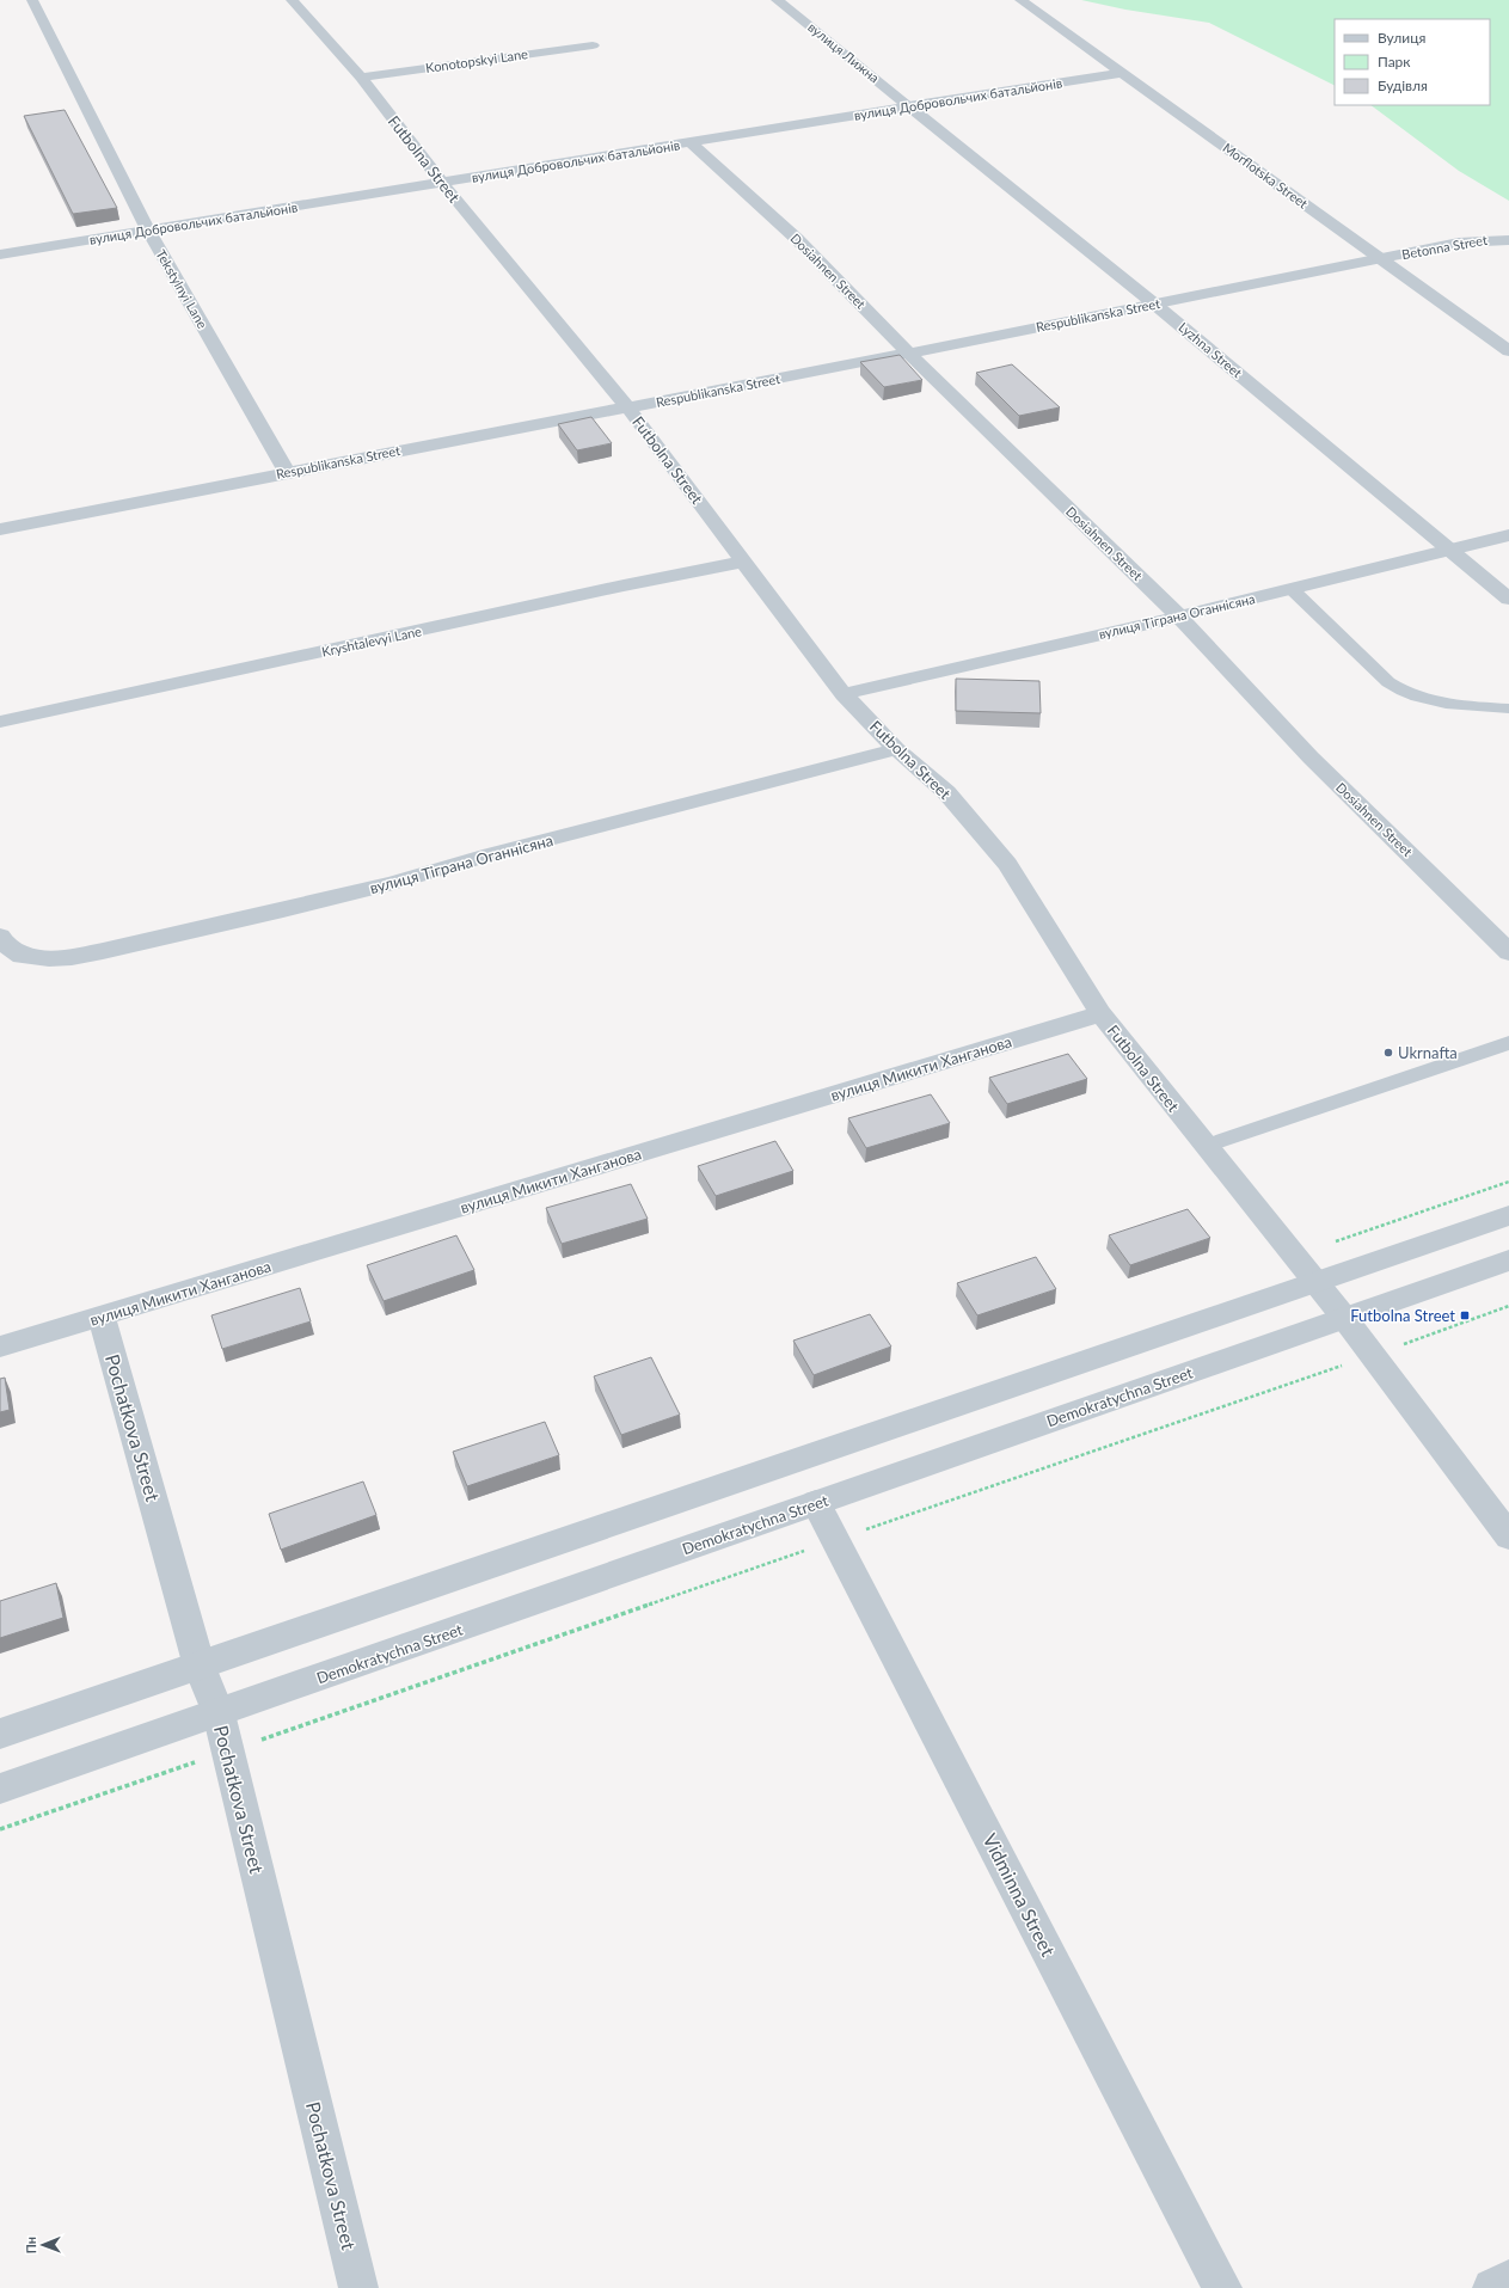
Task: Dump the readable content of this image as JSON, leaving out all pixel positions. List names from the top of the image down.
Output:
{
  "streets": {
    "street": [
      "вулиця Лижна",
      "Konotopskyi Lane",
      "вулиця Добровольчих батальйонів",
      "Futbolna Street",
      "Morflotska Street",
      "Betonna Street",
      "Dosiahnen Street",
      "Tekstylnyi Lane",
      "Respublikanska Street",
      "Lyzhna Street",
      "вулиця Тіграна Оганнісяна",
      "Kryshtalevyi Lane",
      "вулиця Микити Ханганова",
      "Demokratychna Street",
      "Pochatkova Street",
      "Vidminna Street"
    ]
  },
  "crossings": [
    ["вулиця Лижна", "вулиця Добровольчих батальйонів"],
    ["вулиця Лижна", "Lyzhna Street"],
    ["Konotopskyi Lane", "Futbolna Street"],
    ["вулиця Добровольчих батальйонів", "Futbolna Street"],
    ["вулиця Добровольчих батальйонів", "Morflotska Street"],
    ["вулиця Добровольчих батальйонів", "Dosiahnen Street"],
    ["вулиця Добровольчих батальйонів", "Tekstylnyi Lane"],
    ["вулиця Добровольчих батальйонів", "Lyzhna Street"],
    ["Futbolna Street", "Respublikanska Street"],
    ["Futbolna Street", "вулиця Тіграна Оганнісяна"],
    ["Futbolna Street", "Kryshtalevyi Lane"],
    ["Futbolna Street", "вулиця Микити Ханганова"],
    ["Futbolna Street", "Demokratychna Street"],
    ["Morflotska Street", "Betonna Street"],
    ["Morflotska Street", "Respublikanska Street"],
    ["Betonna Street", "Respublikanska Street"],
    ["Dosiahnen Street", "Respublikanska Street"],
    ["Dosiahnen Street", "вулиця Тіграна Оганнісяна"],
    ["Tekstylnyi Lane", "Respublikanska Street"],
    ["Respublikanska Street", "Lyzhna Street"],
    ["Lyzhna Street", "вулиця Тіграна Оганнісяна"],
    ["вулиця Микити Ханганова", "Pochatkova Street"],
    ["Demokratychna Street", "Pochatkova Street"],
    ["Demokratychna Street", "Vidminna Street"]
  ],
  "places": {
    "other": ["Ukrnafta"],
    "transit": ["Futbolna Street"]
  },
  "legend": ["Вулиця", "Парк", "Будівля"],
  "north": "left"
}
